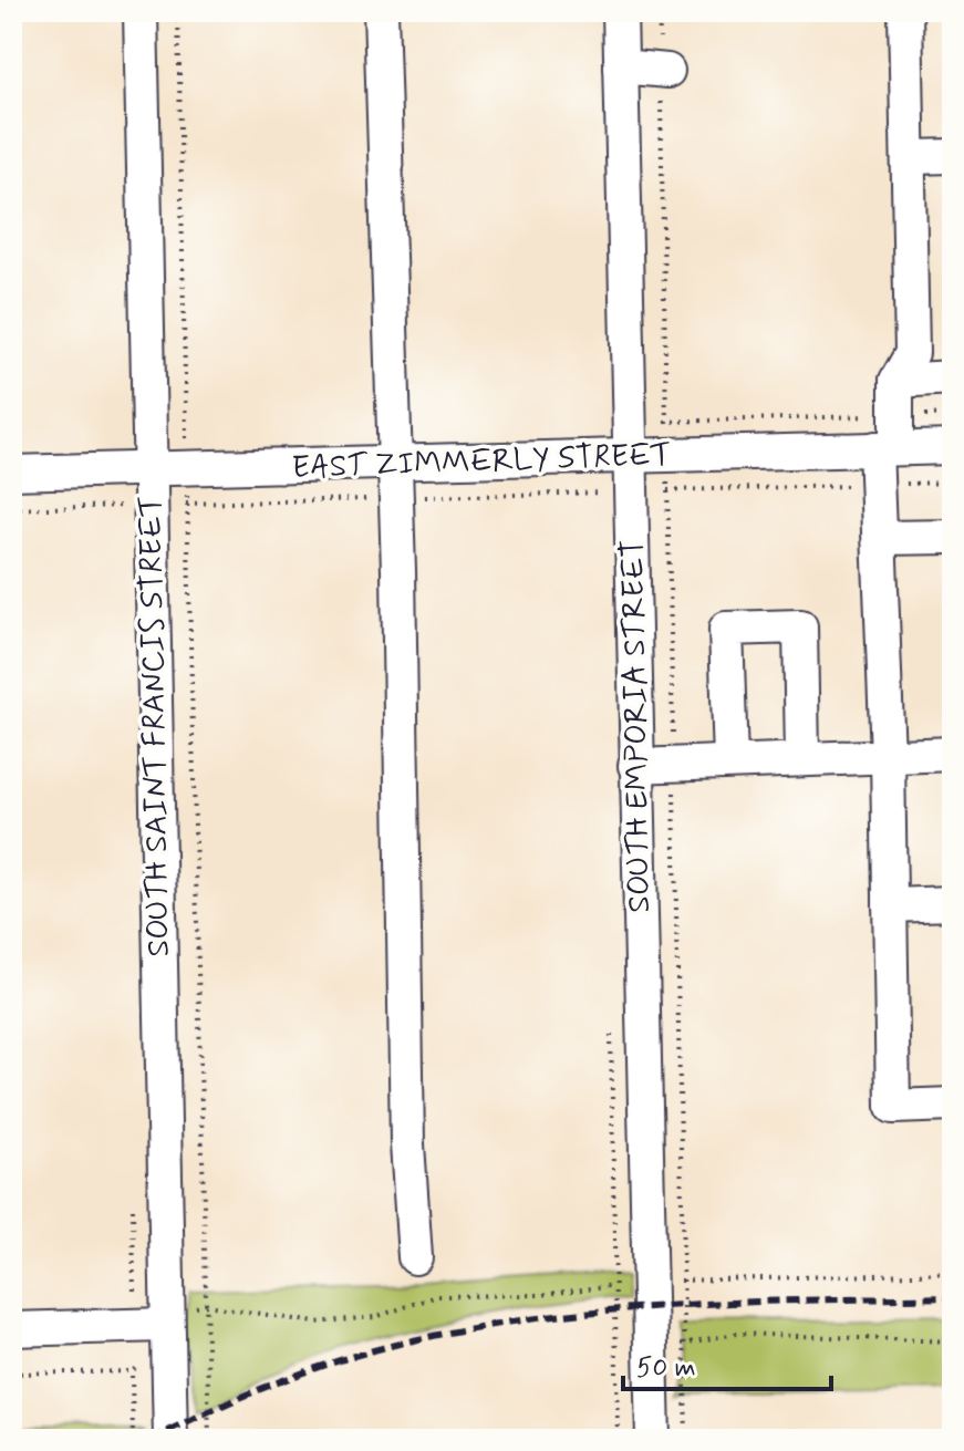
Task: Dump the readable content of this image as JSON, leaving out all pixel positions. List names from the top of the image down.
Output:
{
  "streets": {
    "street": ["EAST ZIMMERLY STREET", "SOUTH SAINT FRANCIS STREET", "SOUTH EMPORIA STREET"]
  },
  "crossings": [
    ["EAST ZIMMERLY STREET", "SOUTH SAINT FRANCIS STREET"],
    ["EAST ZIMMERLY STREET", "SOUTH EMPORIA STREET"]
  ],
  "scale_bar": "50 m"
}
